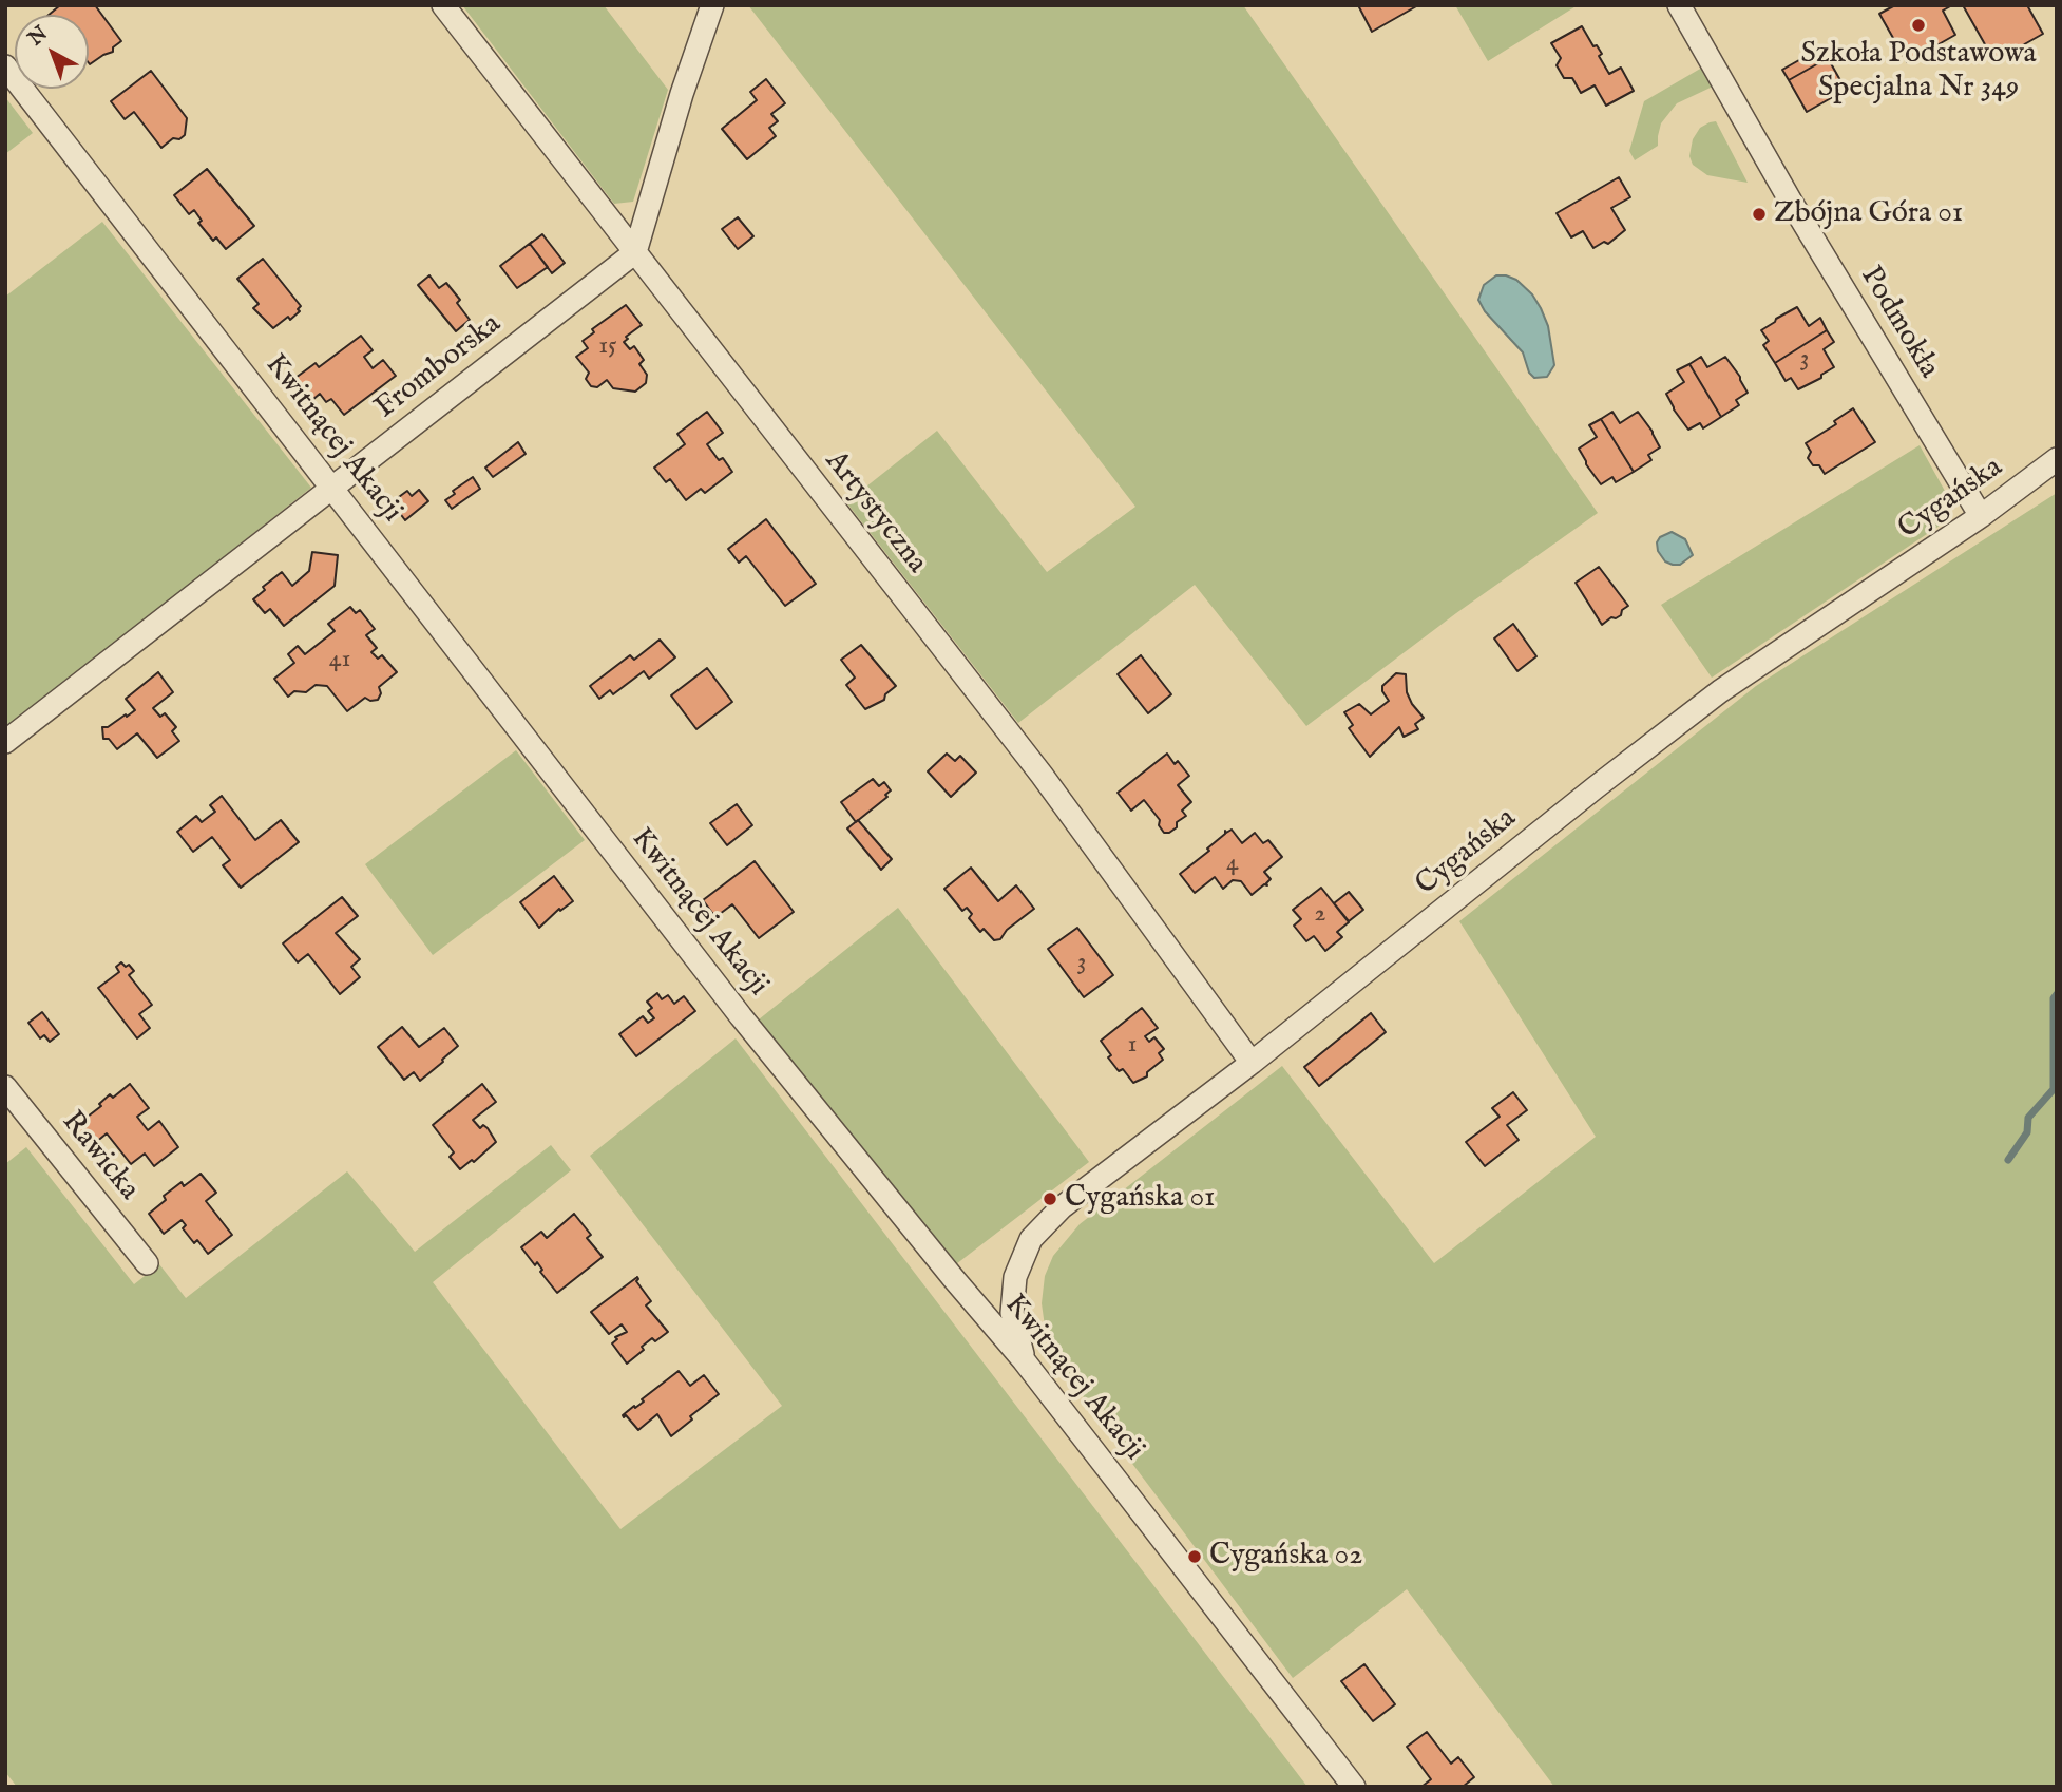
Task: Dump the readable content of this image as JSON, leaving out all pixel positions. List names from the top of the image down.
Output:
{
  "streets": {
    "street": [
      "Podmokła",
      "Fromborska",
      "Kwitnącej Akacji",
      "Cygańska",
      "Artystyczna",
      "Rawicka"
    ]
  },
  "crossings": [
    ["Podmokła", "Cygańska"],
    ["Fromborska", "Kwitnącej Akacji"],
    ["Fromborska", "Artystyczna"],
    ["Kwitnącej Akacji", "Cygańska"],
    ["Cygańska", "Artystyczna"]
  ],
  "places": [
    "Szkoła Podstawowa Specjalna Nr 349",
    "Zbójna Góra 01",
    "Cygańska 01",
    "Cygańska 02"
  ],
  "house_numbers": [
    "15",
    "3",
    "41",
    "4",
    "2",
    "3",
    "1"
  ],
  "north": "top left"
}
